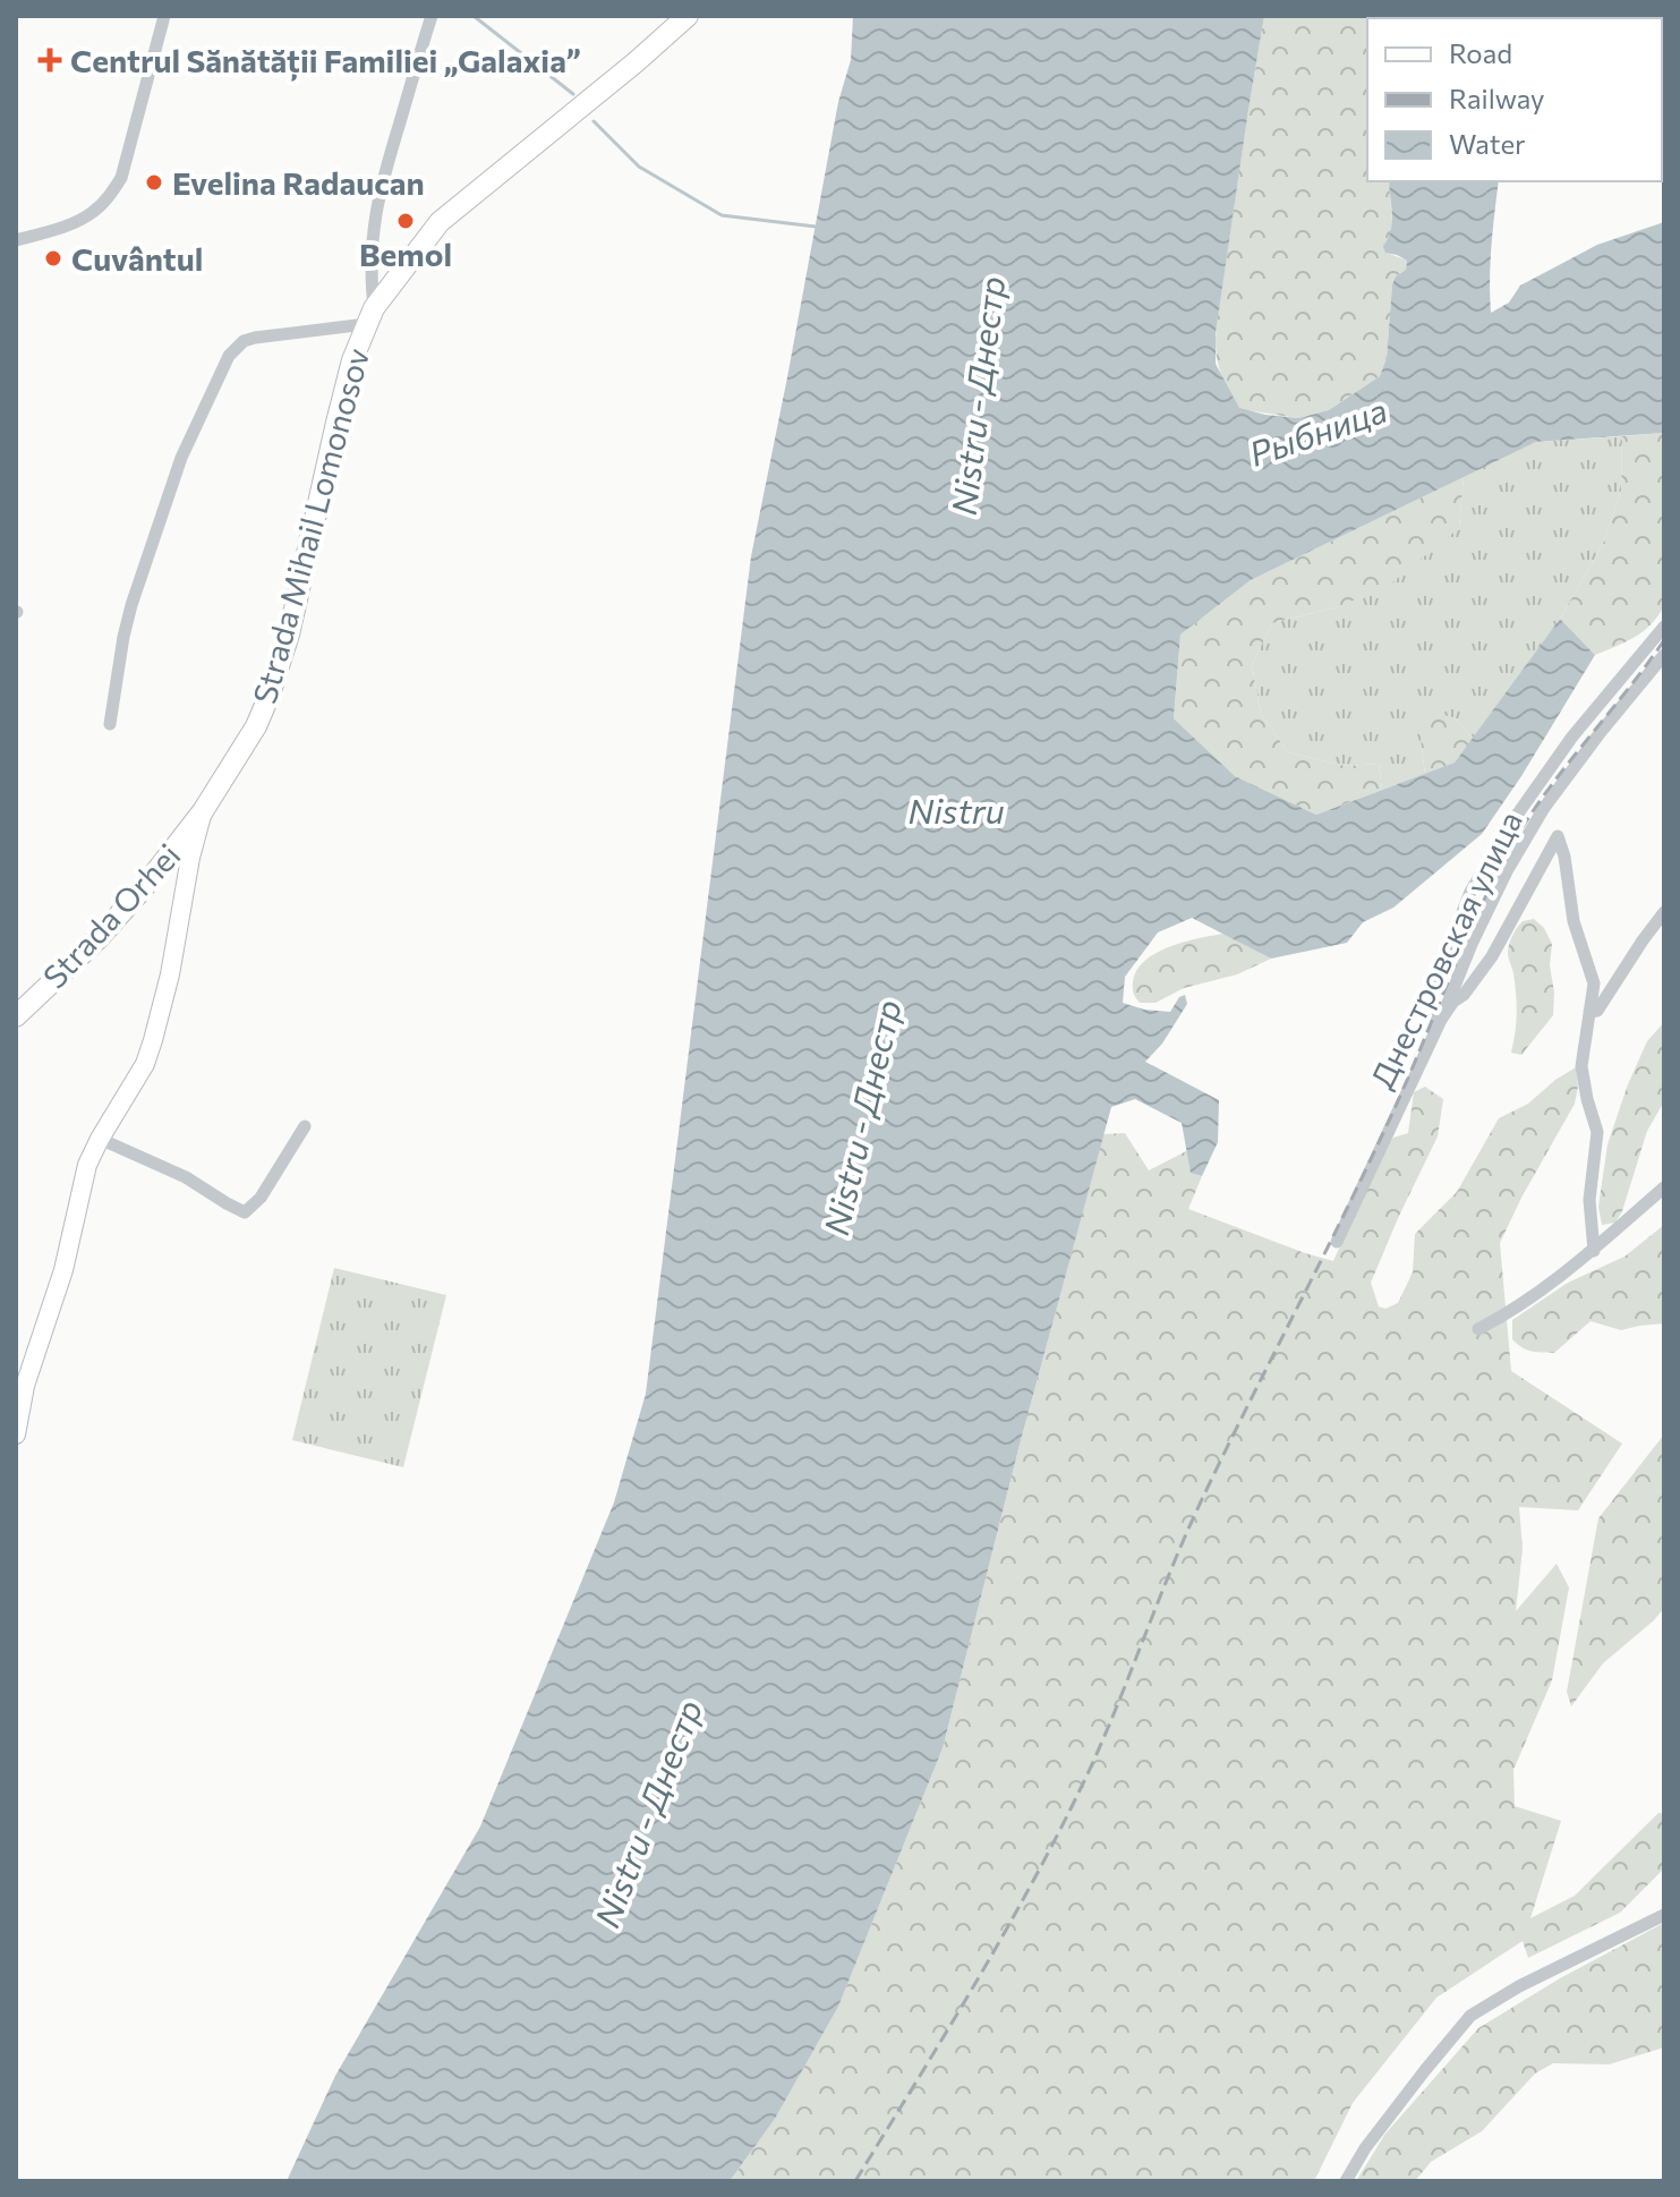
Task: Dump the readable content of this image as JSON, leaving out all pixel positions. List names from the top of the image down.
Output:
{
  "streets": {
    "main road": ["Strada Mihail Lomonosov", "Strada Orhei"],
    "street": ["Днестровская улица"]
  },
  "crossings": [
    ["Strada Mihail Lomonosov", "Strada Orhei"]
  ],
  "water": ["Nistru - Днестр", "Рыбница", "Nistru"],
  "places": {
    "health": ["Centrul Sănătății Familiei „Galaxia”"],
    "other": ["Evelina Radaucan", "Bemol", "Cuvântul"]
  },
  "legend": ["Road", "Railway", "Water"]
}
